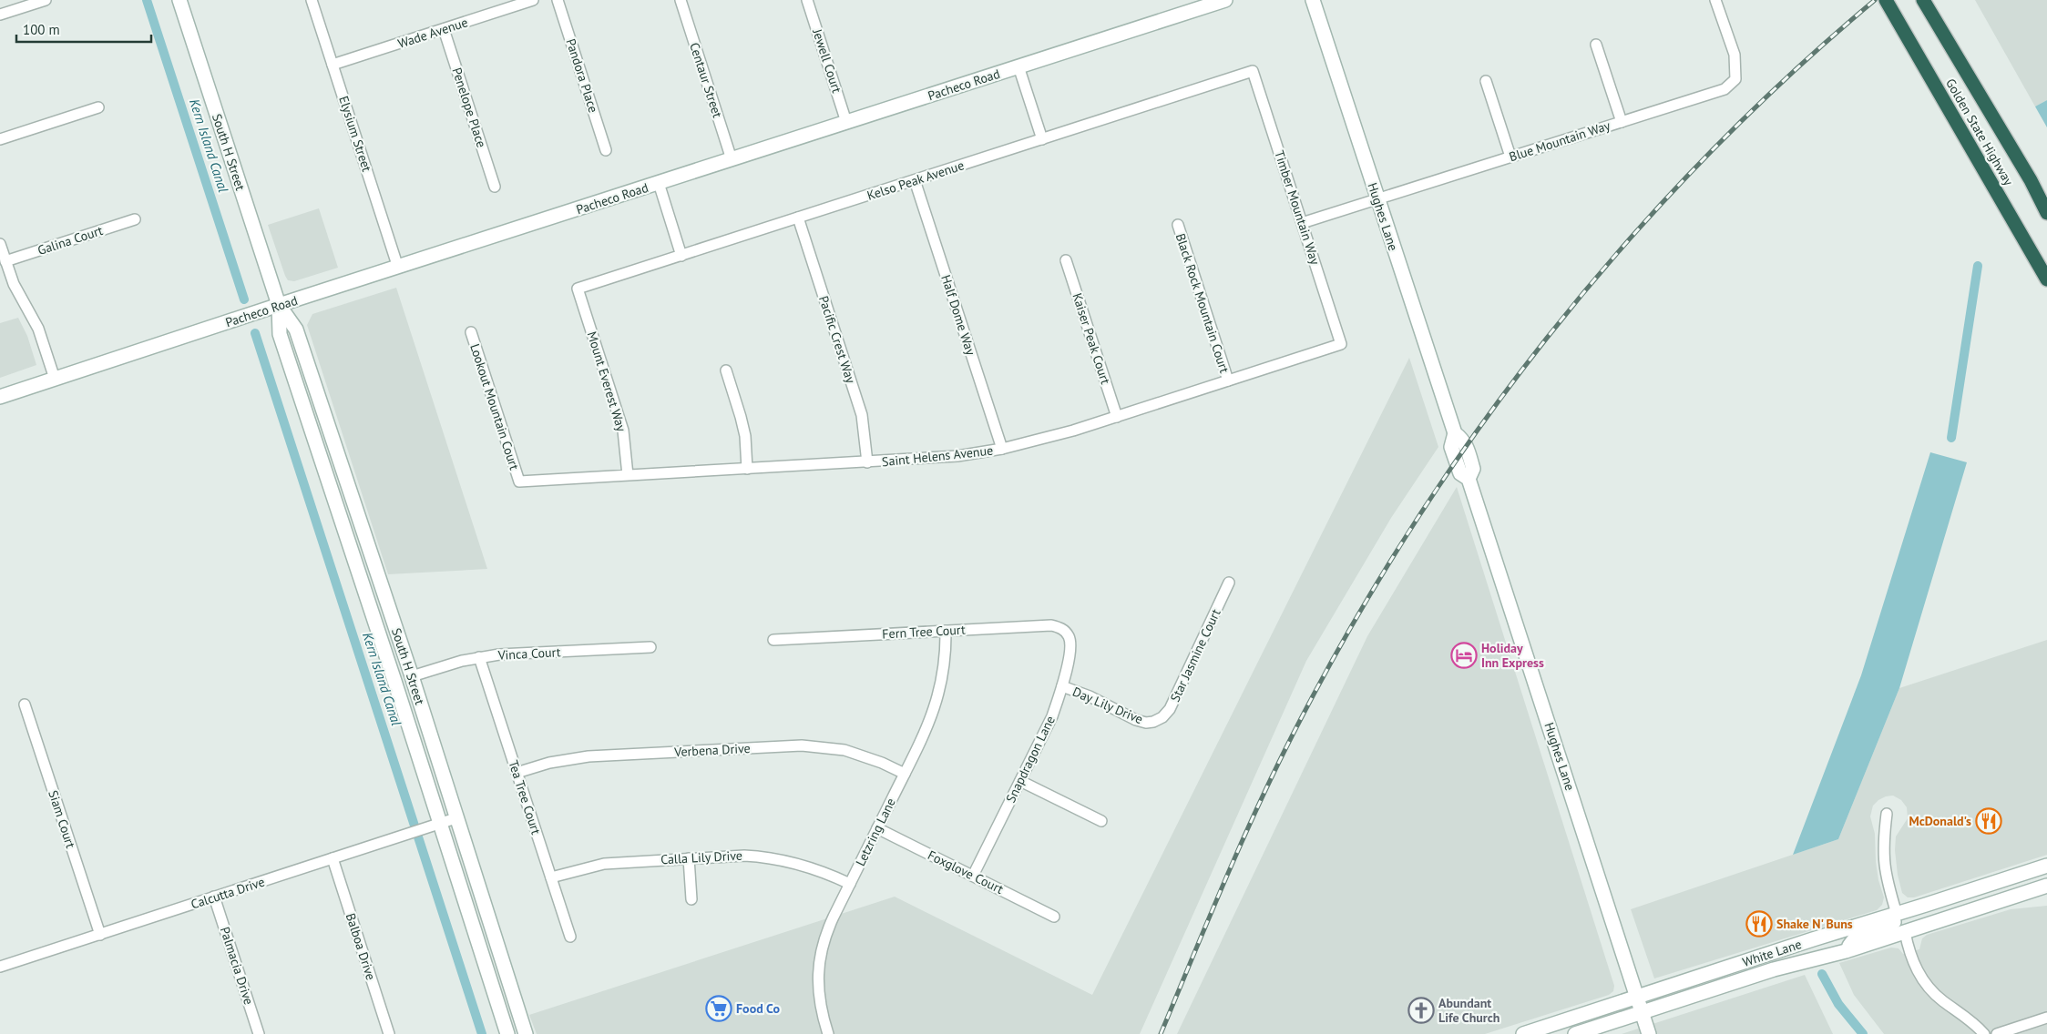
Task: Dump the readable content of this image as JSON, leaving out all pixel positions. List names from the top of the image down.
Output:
{
  "streets": {
    "highway": ["Golden State Highway"],
    "street": [
      "Wade Avenue",
      "Jewell Court",
      "Pandora Place",
      "Centaur Street",
      "Pacheco Road",
      "Penelope Place",
      "Elysium Street",
      "Blue Mountain Way",
      "South H Street",
      "Kelso Peak Avenue",
      "Timber Mountain Way",
      "Hughes Lane",
      "Galina Court",
      "Black Rock Mountain Court",
      "Half Dome Way",
      "Kaiser Peak Court",
      "Pacific Crest Way",
      "Mount Everest Way",
      "Lookout Mountain Court",
      "Saint Helens Avenue",
      "Fern Tree Court",
      "Vinca Court",
      "Star Jasmine Court",
      "Day Lily Drive",
      "Verbena Drive",
      "Snapdragon Lane",
      "Tea Tree Court",
      "Siam Court",
      "Letzring Lane",
      "Calla Lily Drive",
      "Foxglove Court",
      "Calcutta Drive",
      "Balboa Drive",
      "White Lane",
      "Palmacia Drive"
    ]
  },
  "crossings": [
    ["Wade Avenue", "Penelope Place"],
    ["Wade Avenue", "Elysium Street"],
    ["Jewell Court", "Pacheco Road"],
    ["Centaur Street", "Pacheco Road"],
    ["Pacheco Road", "Elysium Street"],
    ["Pacheco Road", "South H Street"],
    ["Blue Mountain Way", "Timber Mountain Way"],
    ["Blue Mountain Way", "Hughes Lane"],
    ["South H Street", "Vinca Court"],
    ["South H Street", "Calcutta Drive"],
    ["Kelso Peak Avenue", "Timber Mountain Way"],
    ["Kelso Peak Avenue", "Half Dome Way"],
    ["Kelso Peak Avenue", "Pacific Crest Way"],
    ["Kelso Peak Avenue", "Mount Everest Way"],
    ["Timber Mountain Way", "Saint Helens Avenue"],
    ["Hughes Lane", "White Lane"],
    ["Black Rock Mountain Court", "Saint Helens Avenue"],
    ["Half Dome Way", "Saint Helens Avenue"],
    ["Kaiser Peak Court", "Saint Helens Avenue"],
    ["Pacific Crest Way", "Saint Helens Avenue"],
    ["Mount Everest Way", "Saint Helens Avenue"],
    ["Lookout Mountain Court", "Saint Helens Avenue"],
    ["Fern Tree Court", "Snapdragon Lane"],
    ["Fern Tree Court", "Letzring Lane"],
    ["Vinca Court", "Tea Tree Court"],
    ["Star Jasmine Court", "Day Lily Drive"],
    ["Day Lily Drive", "Snapdragon Lane"],
    ["Verbena Drive", "Tea Tree Court"],
    ["Verbena Drive", "Letzring Lane"],
    ["Snapdragon Lane", "Foxglove Court"],
    ["Tea Tree Court", "Calla Lily Drive"],
    ["Siam Court", "Calcutta Drive"],
    ["Letzring Lane", "Calla Lily Drive"],
    ["Letzring Lane", "Foxglove Court"],
    ["Calcutta Drive", "Balboa Drive"],
    ["Calcutta Drive", "Palmacia Drive"]
  ],
  "water": ["Kern Island Canal"],
  "places": {
    "hotel": ["Holiday Inn Express"],
    "restaurant": ["McDonald's", "Shake N' Buns"],
    "supermarket": ["Food Co"],
    "church": ["Abundant Life Church"]
  },
  "scale_bar": "100 m"
}
